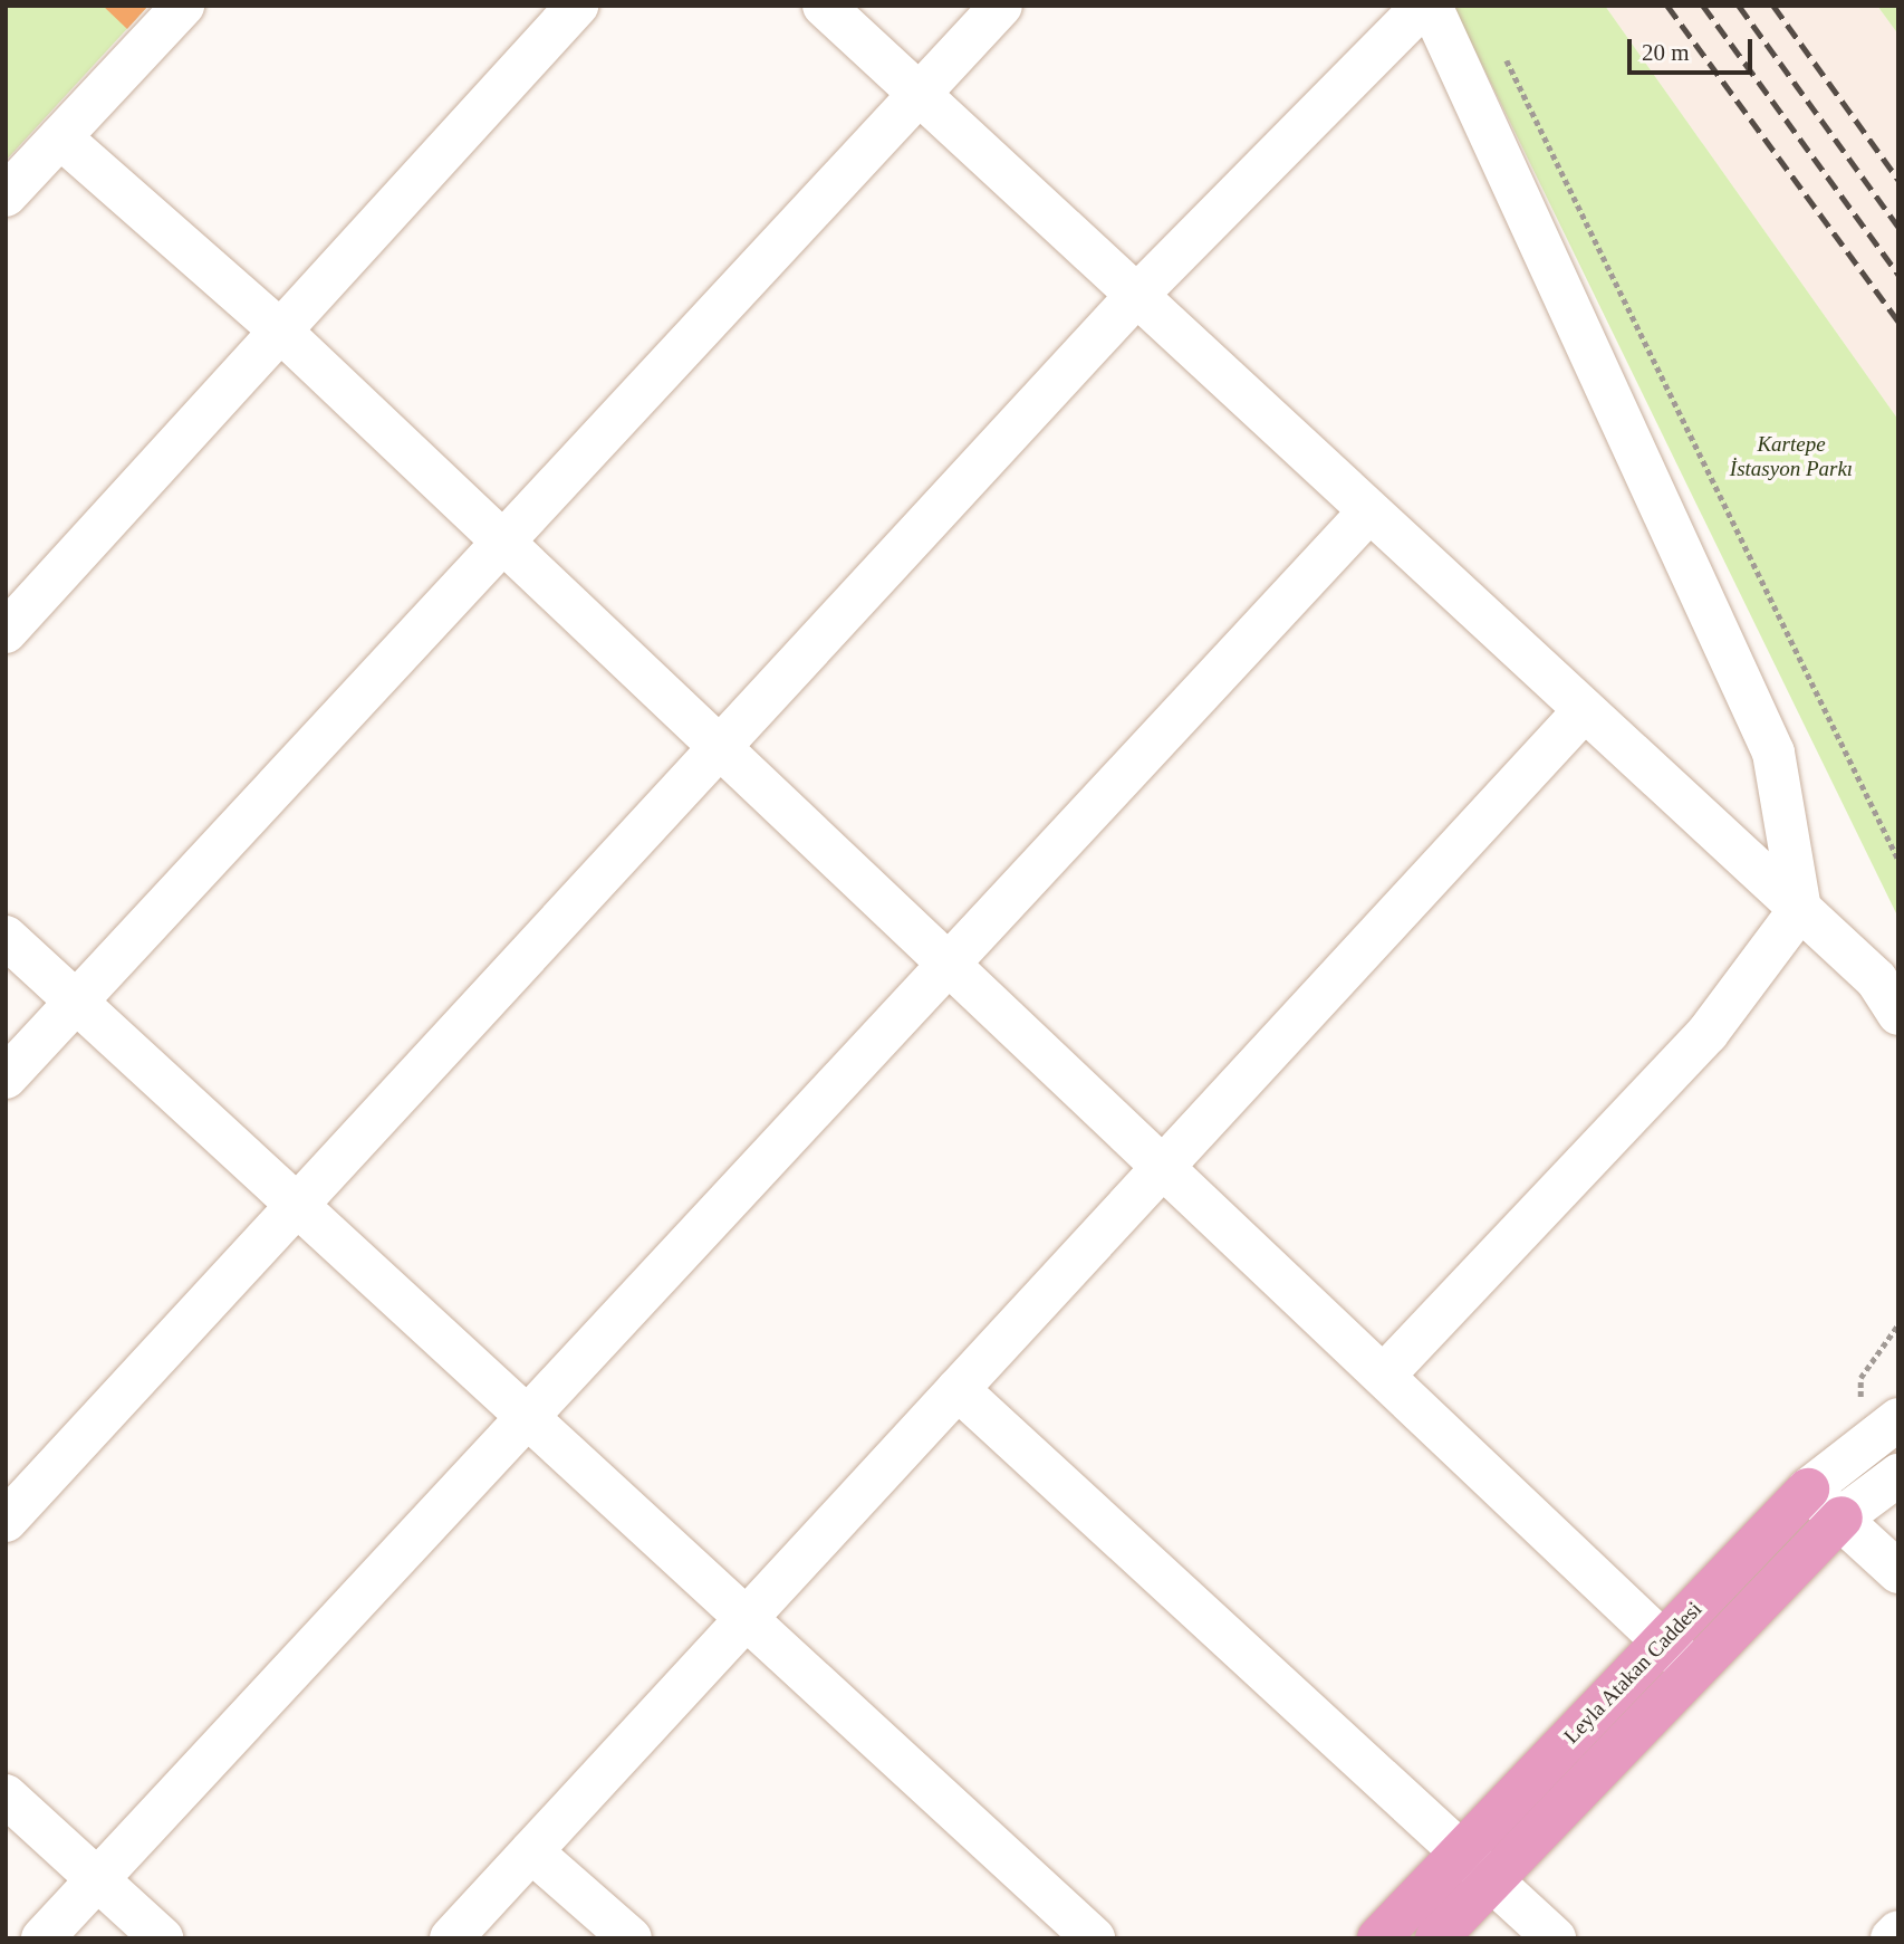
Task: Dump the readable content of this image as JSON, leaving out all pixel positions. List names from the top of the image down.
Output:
{
  "streets": {
    "main road": ["Leyla Atakan Caddesi"]
  },
  "parks": ["Kartepe İstasyon Parkı"],
  "scale_bar": "20 m"
}
